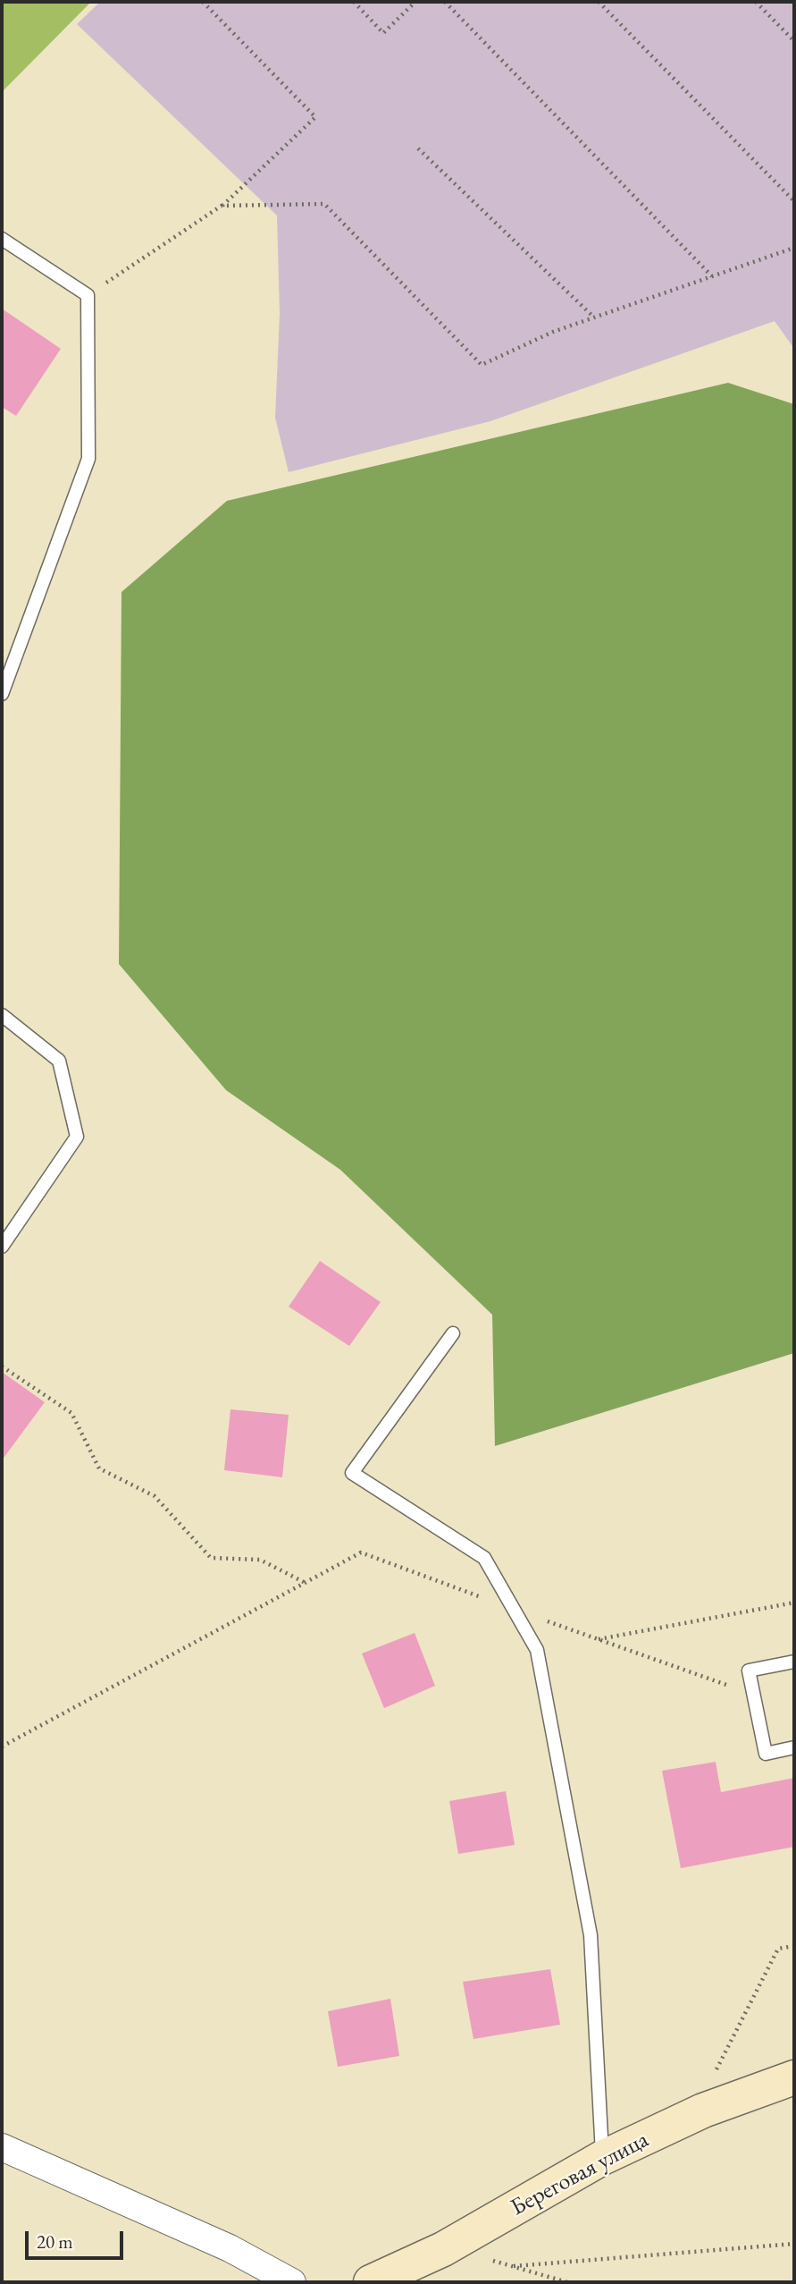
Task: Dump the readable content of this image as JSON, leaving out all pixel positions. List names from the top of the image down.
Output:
{
  "streets": {
    "street": ["Береговая улица"]
  },
  "scale_bar": "20 m"
}
